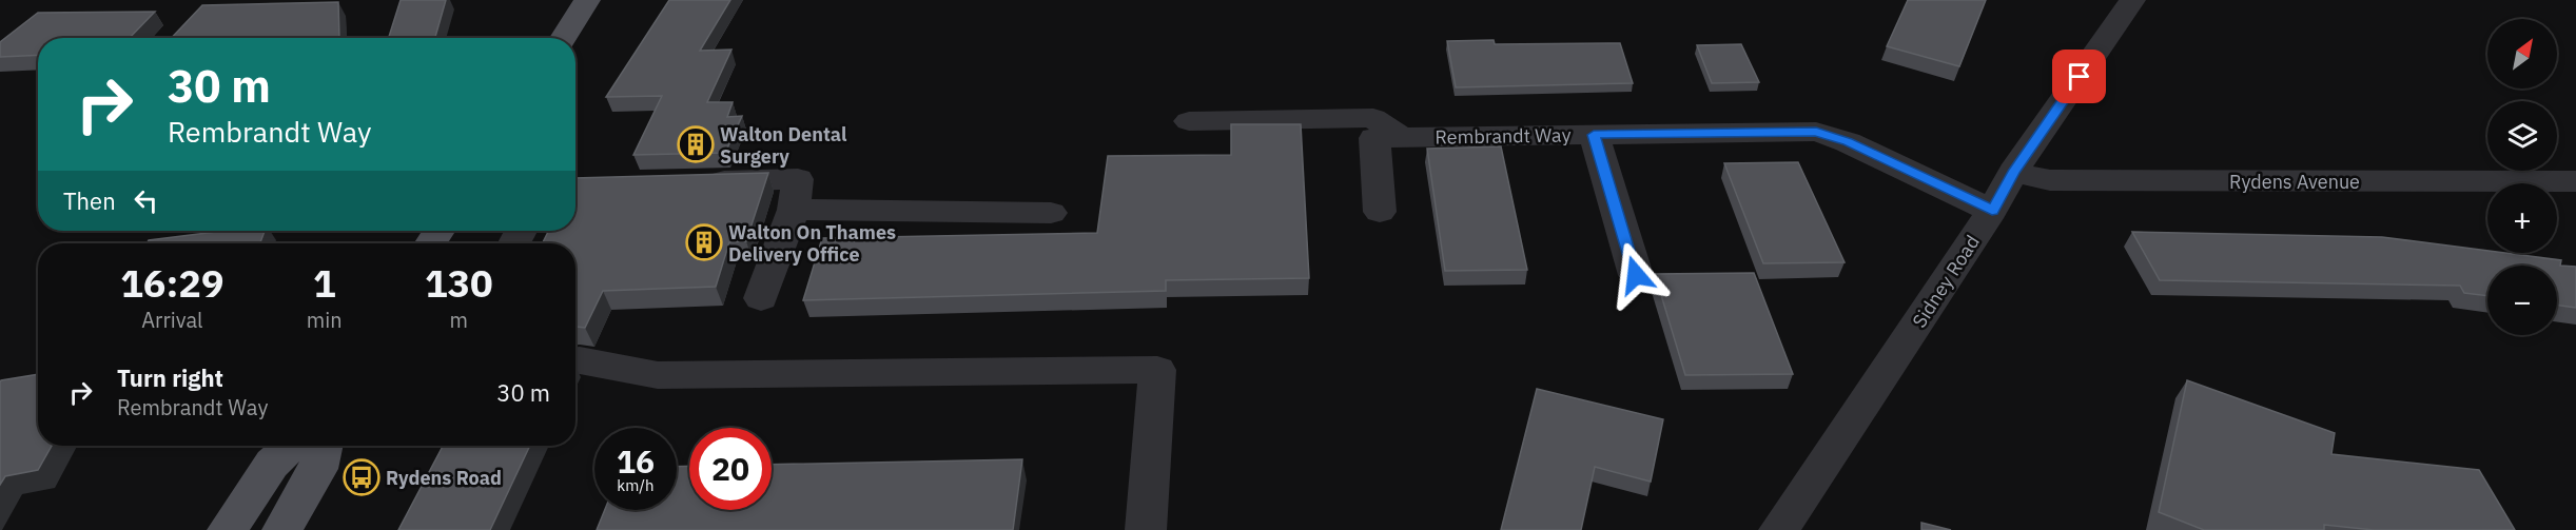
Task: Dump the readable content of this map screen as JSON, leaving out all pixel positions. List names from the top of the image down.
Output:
{
  "streets": {
    "street": ["Rembrandt Way", "Rydens Avenue", "Sidney Road"]
  },
  "crossings": [
    ["Rembrandt Way", "Sidney Road"],
    ["Rydens Avenue", "Sidney Road"]
  ],
  "places": {
    "building": ["Walton Dental Surgery", "Walton On Thames Delivery Office"],
    "bus stop": ["Rydens Road"]
  },
  "north": "top right",
  "page": {
    "map_buttons": ["+", "−"],
    "turn": ["30 m", "Rembrandt Way"],
    "then": "Then",
    "eta": [
      "16:29",
      "Arrival",
      "1",
      "min",
      "130",
      "m"
    ],
    "list": [
      {
        "name": "Turn right",
        "note": "Rembrandt Way",
        "value": "30 m"
      }
    ],
    "speed": "16 km/h",
    "limit": "20"
  }
}
